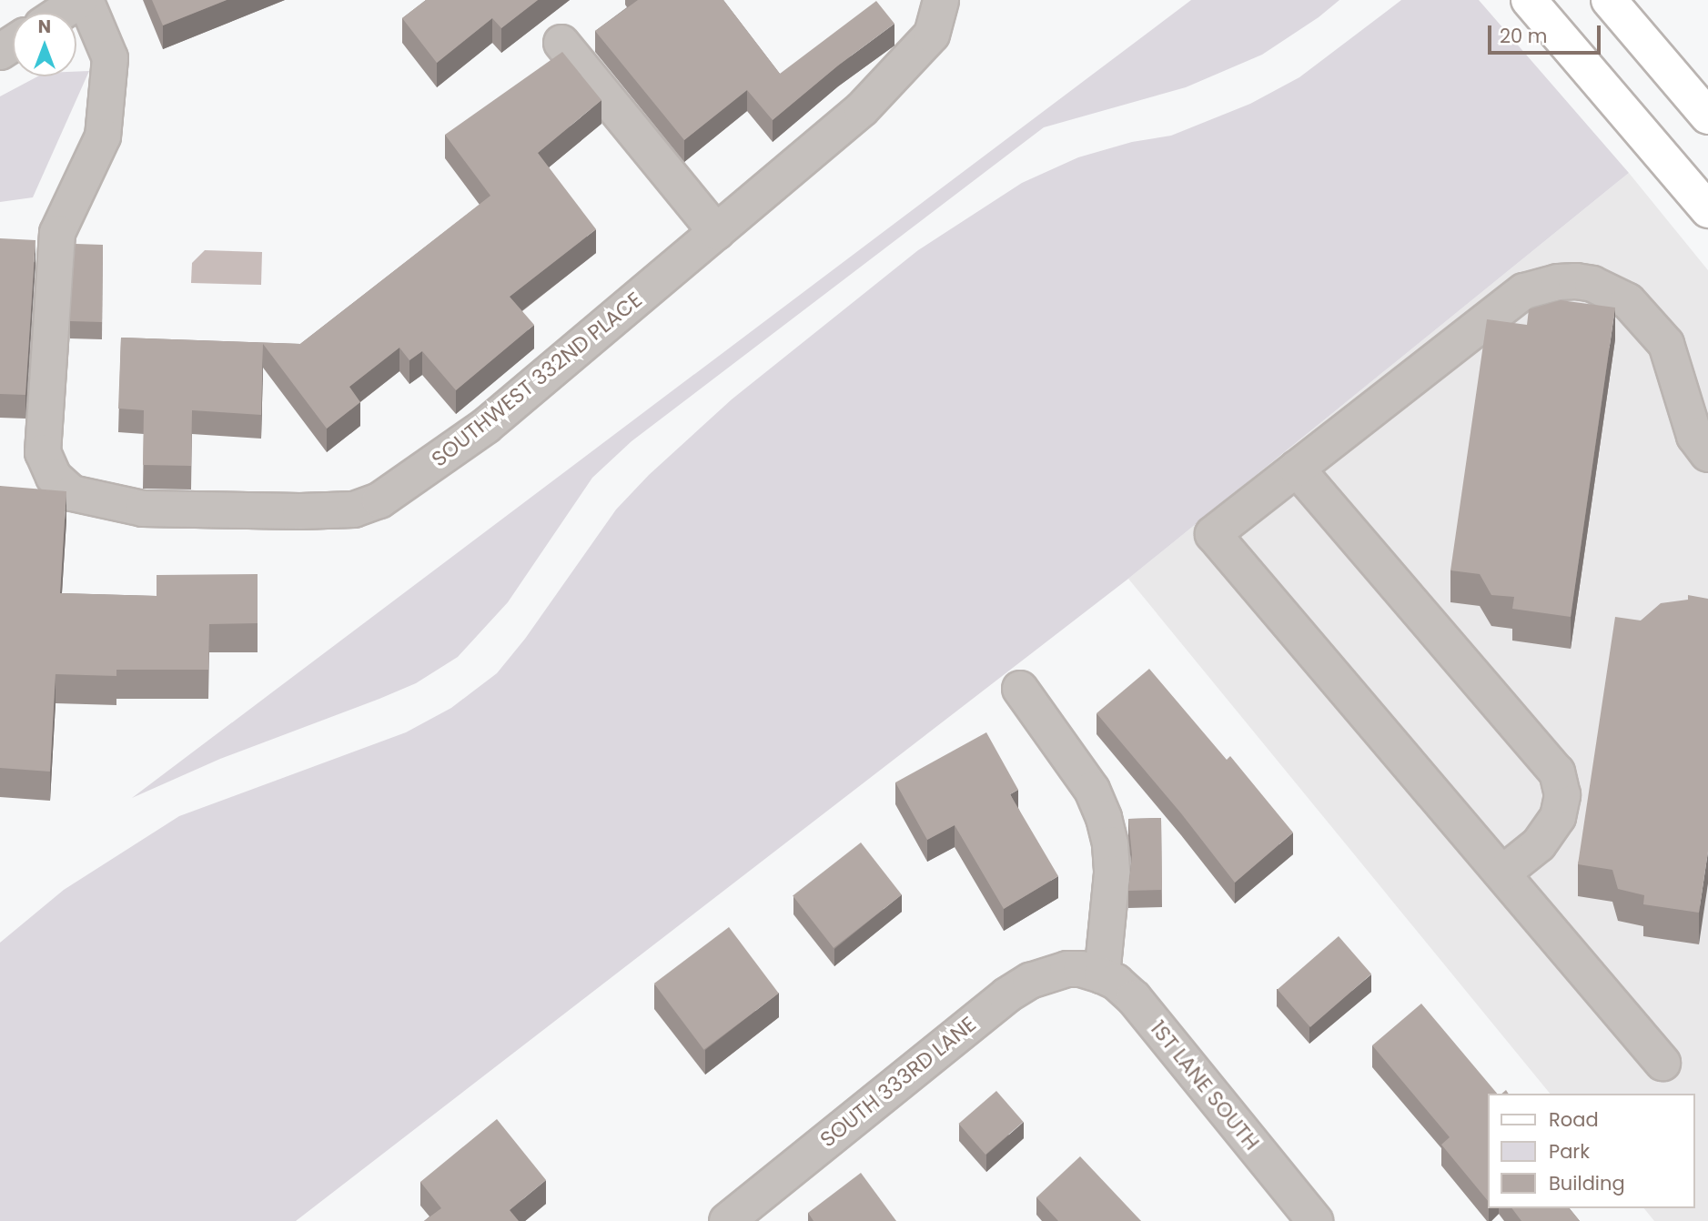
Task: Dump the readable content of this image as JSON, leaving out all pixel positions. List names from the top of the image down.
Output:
{
  "streets": {
    "street": ["SOUTHWEST 332ND PLACE", "SOUTH 333RD LANE", "1ST LANE SOUTH"]
  },
  "crossings": [
    ["SOUTH 333RD LANE", "1ST LANE SOUTH"]
  ],
  "legend": ["Road", "Park", "Building"],
  "scale_bar": "20 m",
  "north": "top"
}
